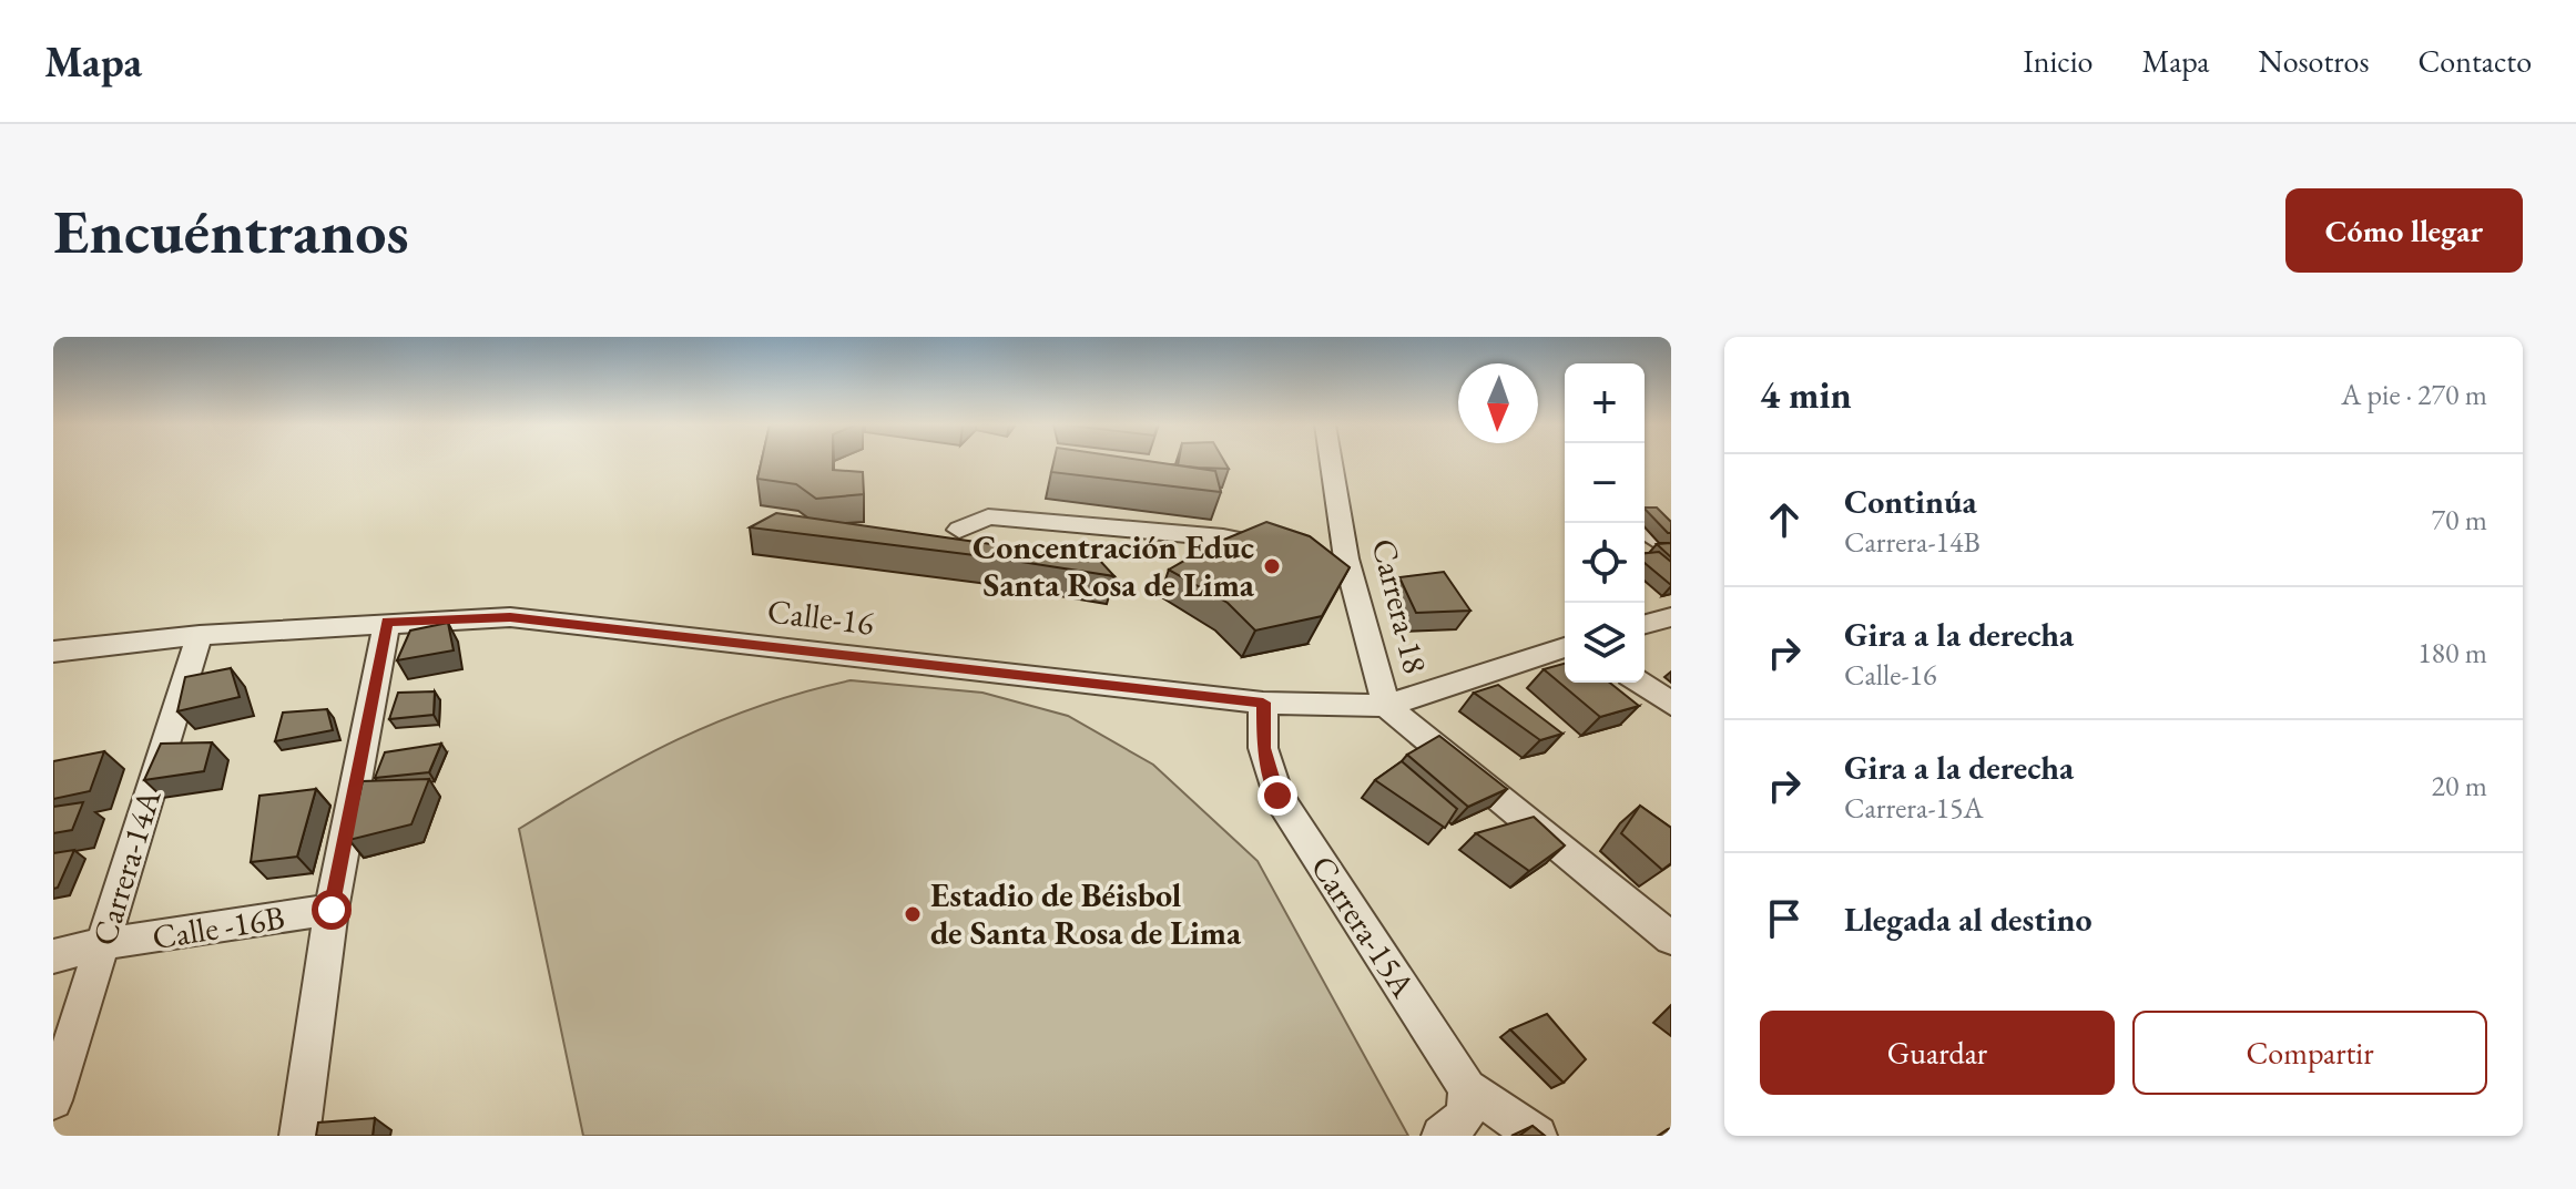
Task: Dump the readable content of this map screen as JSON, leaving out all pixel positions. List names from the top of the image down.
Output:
{
  "streets": {
    "street": [
      "Carrera-18",
      "Calle-16",
      "Carrera-14A",
      "Carrera-15A",
      "Calle -16B"
    ]
  },
  "crossings": [
    ["Carrera-18", "Calle-16"],
    ["Calle-16", "Carrera-14A"],
    ["Calle-16", "Carrera-15A"],
    ["Carrera-14A", "Calle -16B"]
  ],
  "places": ["Concentración Educ Santa Rosa de Lima", "Estadio de Béisbol de Santa Rosa de Lima"],
  "north": "bottom",
  "page": {
    "header": "Mapa",
    "nav": [
      "Inicio",
      "Mapa",
      "Nosotros",
      "Contacto"
    ],
    "buttons": [
      "Cómo llegar",
      ["Guardar", "Compartir"]
    ],
    "title": "Encuéntranos",
    "heading": ["4 min", "A pie · 270 m"],
    "map_buttons": ["+", "−"],
    "list": [
      ["Continúa", "Carrera-14B", "70 m"],
      ["Gira a la derecha", "Calle-16", "180 m"],
      ["Gira a la derecha", "Carrera-15A", "20 m"],
      "Llegada al destino"
    ]
  }
}
